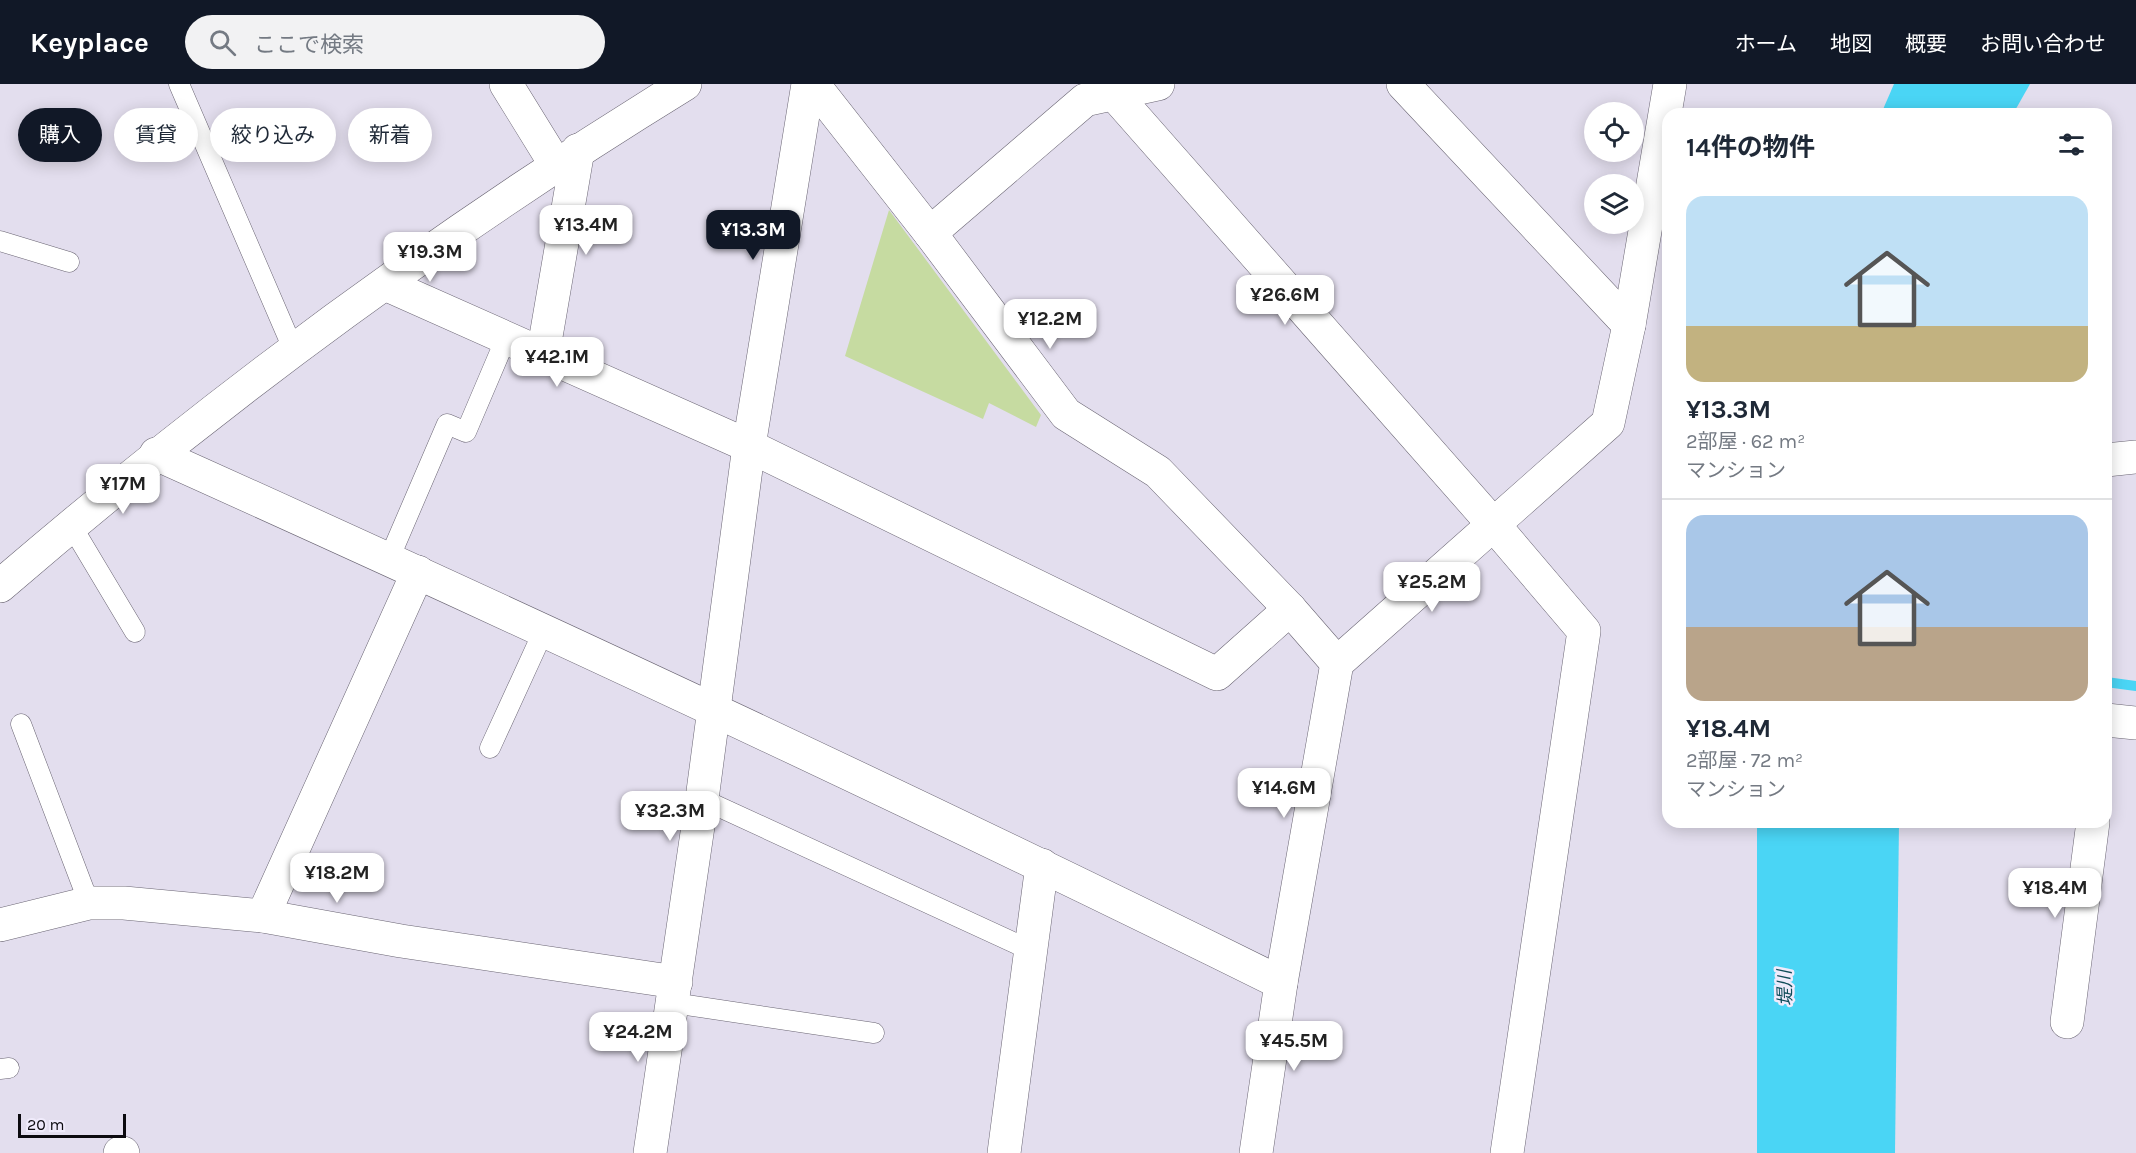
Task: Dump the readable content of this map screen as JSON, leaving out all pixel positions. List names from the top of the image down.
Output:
{
  "water": ["堤川"],
  "scale_bar": "20 m",
  "page": {
    "header": "Keyplace",
    "search": "ここで検索",
    "nav": [
      "ホーム",
      "地図",
      "概要",
      "お問い合わせ"
    ],
    "chip": [
      "購入",
      "賃貸",
      "絞り込み",
      "新着"
    ],
    "heading": "14件の物件",
    "list": [
      {
        "name": "¥13.3M",
        "note": "2部屋 · 62 m² · マンション"
      },
      {
        "name": "¥18.4M",
        "note": "2部屋 · 72 m² · マンション"
      }
    ],
    "price": [
      "¥13.4M",
      "¥13.3M",
      "¥19.3M",
      "¥26.6M",
      "¥12.2M",
      "¥42.1M",
      "¥17M",
      "¥25.2M",
      "¥14.6M",
      "¥32.3M",
      "¥18.2M",
      "¥18.4M",
      "¥24.2M",
      "¥45.5M"
    ],
    "scale": "20 m"
  }
}
